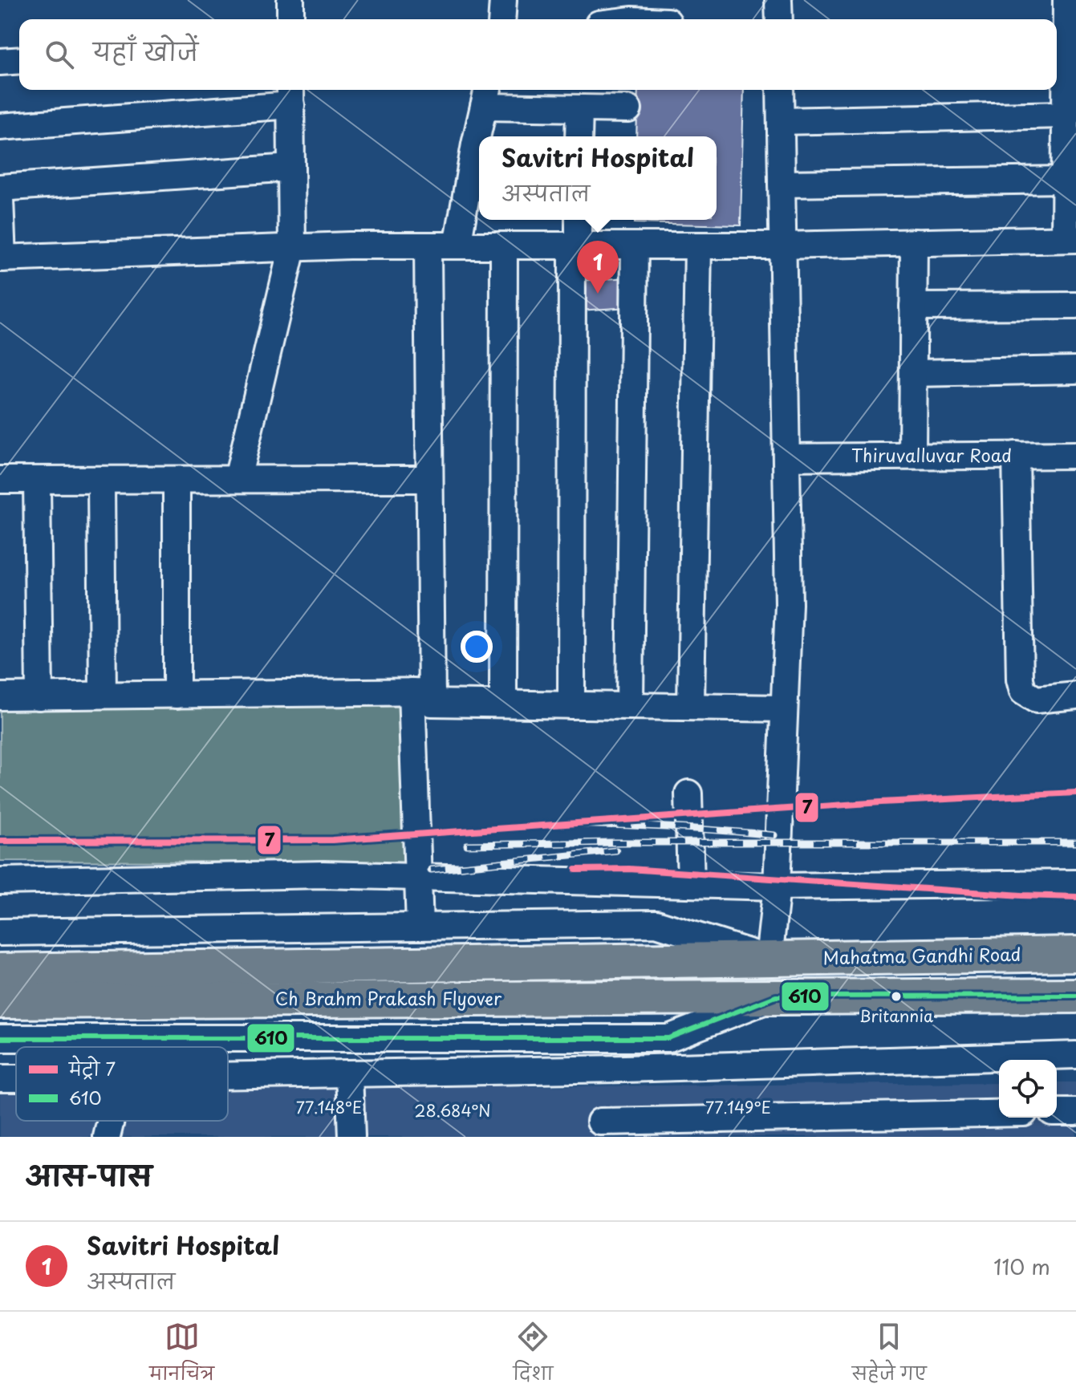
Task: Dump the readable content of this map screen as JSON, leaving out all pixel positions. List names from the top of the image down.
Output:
{
  "streets": {
    "main road": ["Mahatma Gandhi Road", "Ch Brahm Prakash Flyover"],
    "street": ["Thiruvalluvar Road"]
  },
  "crossings": [
    ["Mahatma Gandhi Road", "Ch Brahm Prakash Flyover"]
  ],
  "places": ["Britannia"],
  "lines": ["metro line 7", "transit line 610"],
  "legend": ["मेट्रो 7", "610"],
  "page": {
    "search": "यहाँ खोजें",
    "popup": ["Savitri Hospital", "अस्पताल"],
    "pins": "1",
    "heading": "आस-पास",
    "list": [
      {
        "mark": "1",
        "name": "Savitri Hospital",
        "note": "अस्पताल",
        "value": "110 m"
      }
    ],
    "nav": ["मानचित्र", "दिशा", "सहेजे गए"]
  },
  "coordinates": ["77.148°E", "77.149°E", "28.684°N"]
}
